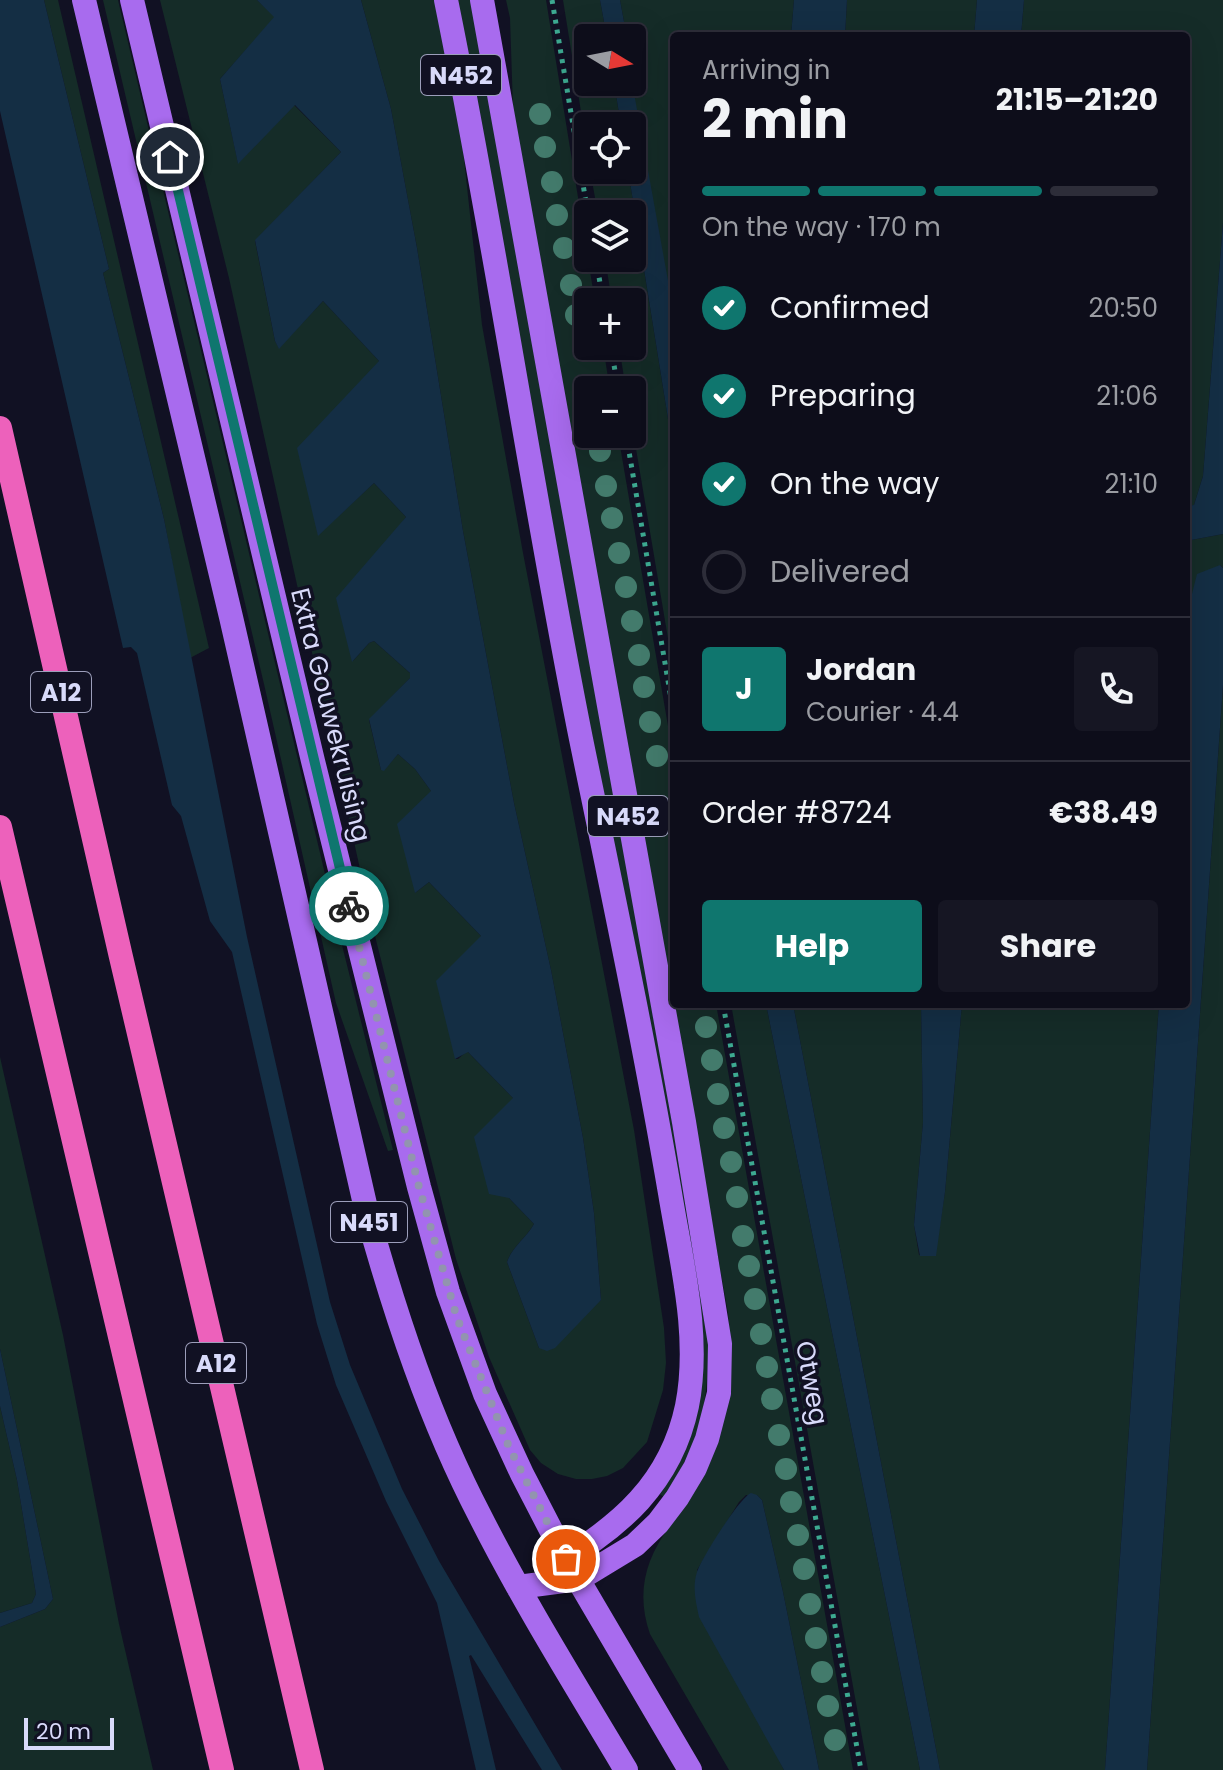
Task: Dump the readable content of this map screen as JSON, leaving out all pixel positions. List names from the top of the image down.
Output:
{
  "streets": {
    "highway": ["A12"],
    "main road": ["N452", "Extra Gouwekruising", "N451"],
    "path": ["Otweg"]
  },
  "crossings": [
    ["N452", "Extra Gouwekruising"],
    ["N452", "N451"]
  ],
  "scale_bar": "20 m",
  "north": "right",
  "page": {
    "map_buttons": ["+", "−"],
    "heading": ["2 min", "Arriving in", "21:15–21:20"],
    "panel": [
      "Jordan",
      "Courier · 4.4",
      "Order #8724",
      "€38.49"
    ],
    "bar": "On the way · 170 m",
    "list": [
      ["Confirmed", "20:50"],
      ["Preparing", "21:06"],
      ["On the way", "21:10"],
      "Delivered"
    ],
    "round": "J",
    "buttons": ["Help", "Share"],
    "scale": "20 m"
  }
}
